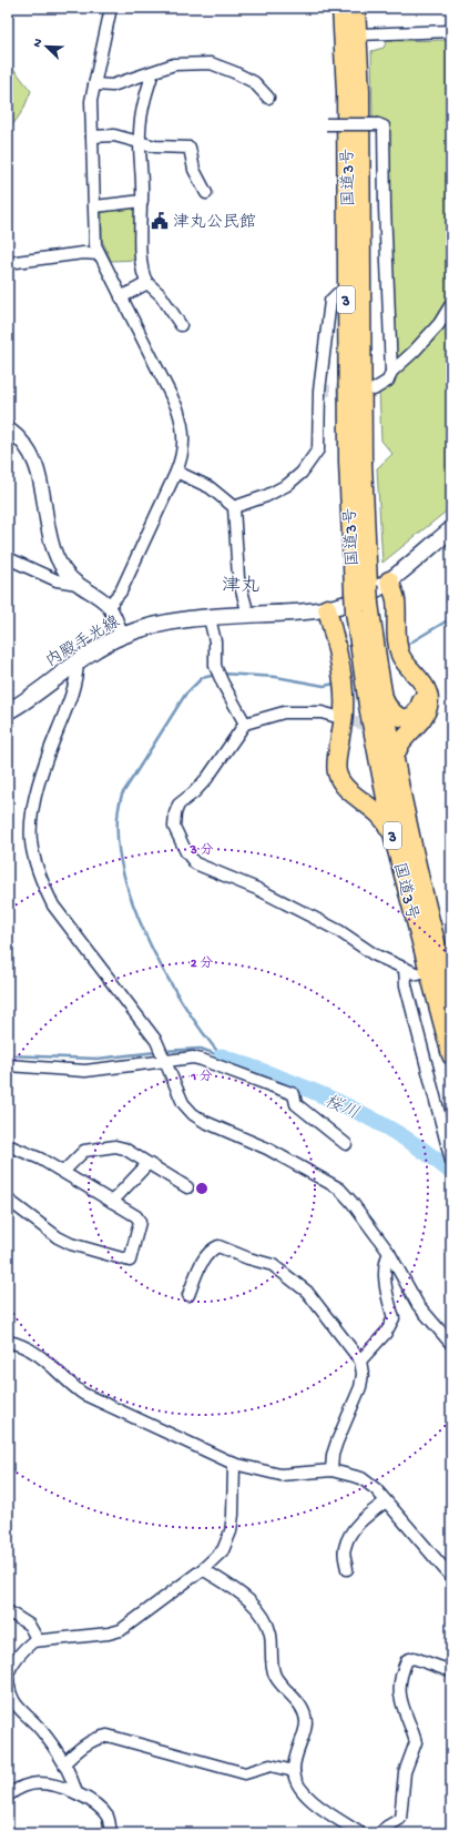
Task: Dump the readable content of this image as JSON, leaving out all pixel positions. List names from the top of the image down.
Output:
{
  "streets": {
    "highway": ["国道3号", "3"],
    "main road": ["内殿手光線"]
  },
  "districts": ["津丸"],
  "water": ["桜川"],
  "places": {
    "public building": ["津丸公民館"]
  },
  "north": "top left",
  "rings": ["3 分", "2 分", "1 分"]
}
